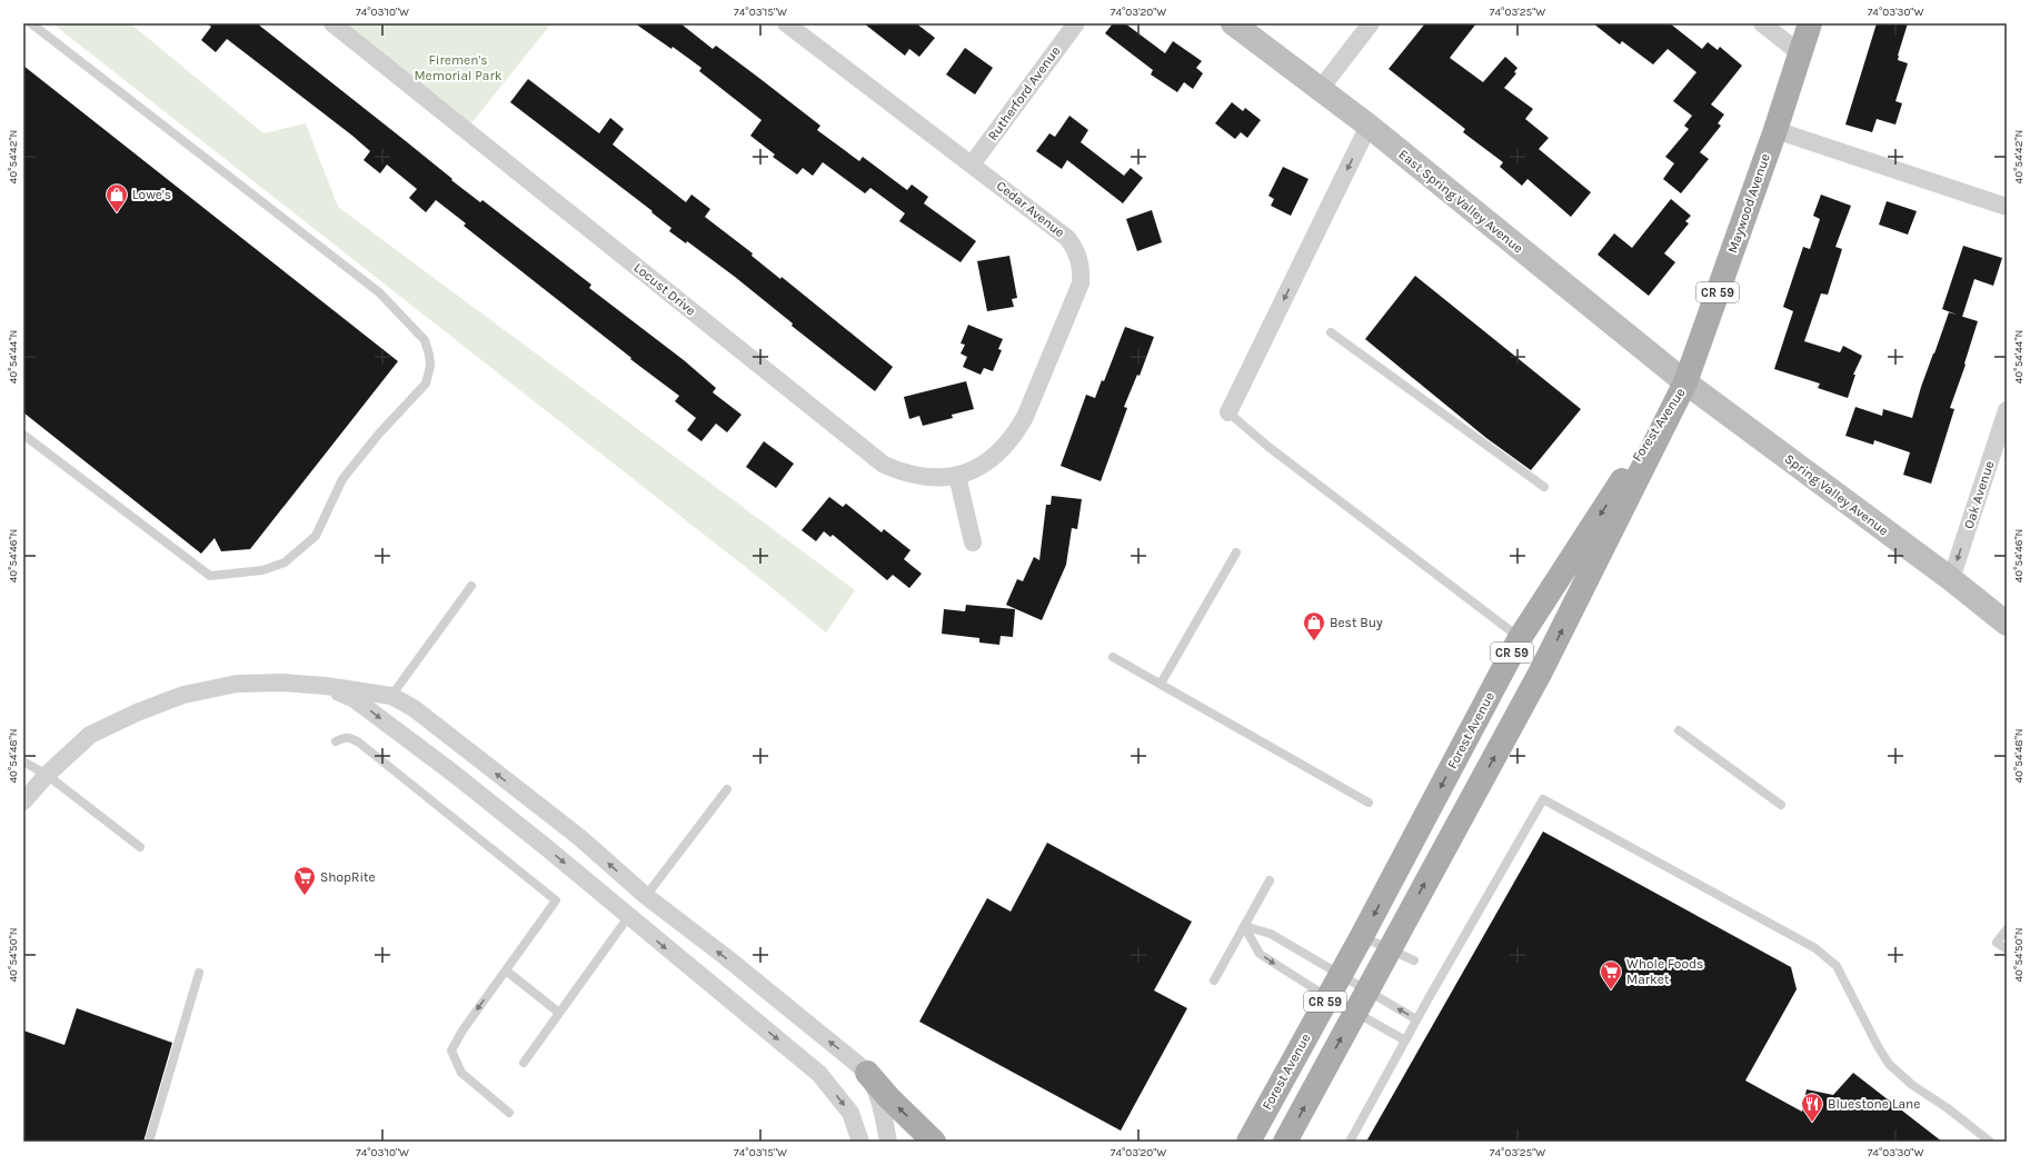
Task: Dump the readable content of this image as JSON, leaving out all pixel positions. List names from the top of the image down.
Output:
{
  "streets": {
    "main road": ["Maywood Avenue", "CR 59", "Forest Avenue"],
    "street": [
      "Rutherford Avenue",
      "East Spring Valley Avenue",
      "Cedar Avenue",
      "Locust Drive",
      "Spring Valley Avenue",
      "Oak Avenue"
    ]
  },
  "crossings": [
    ["Rutherford Avenue", "Cedar Avenue"],
    ["East Spring Valley Avenue", "Maywood Avenue"],
    ["East Spring Valley Avenue", "Forest Avenue"],
    ["East Spring Valley Avenue", "Spring Valley Avenue"],
    ["Maywood Avenue", "Forest Avenue"],
    ["Maywood Avenue", "Spring Valley Avenue"],
    ["Cedar Avenue", "Locust Drive"],
    ["Forest Avenue", "Spring Valley Avenue"],
    ["Spring Valley Avenue", "Oak Avenue"]
  ],
  "one_way": ["Oak Avenue"],
  "parks": ["Firemen's Memorial Park"],
  "places": {
    "shop": ["Lowe's", "Best Buy"],
    "supermarket": ["ShopRite", "Whole Foods Market"],
    "restaurant": ["Bluestone Lane"]
  },
  "coordinates": [
    "74°03'10\"W",
    "74°03'15\"W",
    "74°03'20\"W",
    "74°03'25\"W",
    "74°03'30\"W",
    "40°54'42\"N",
    "40°54'44\"N",
    "40°54'46\"N",
    "40°54'48\"N",
    "40°54'50\"N"
  ]
}
